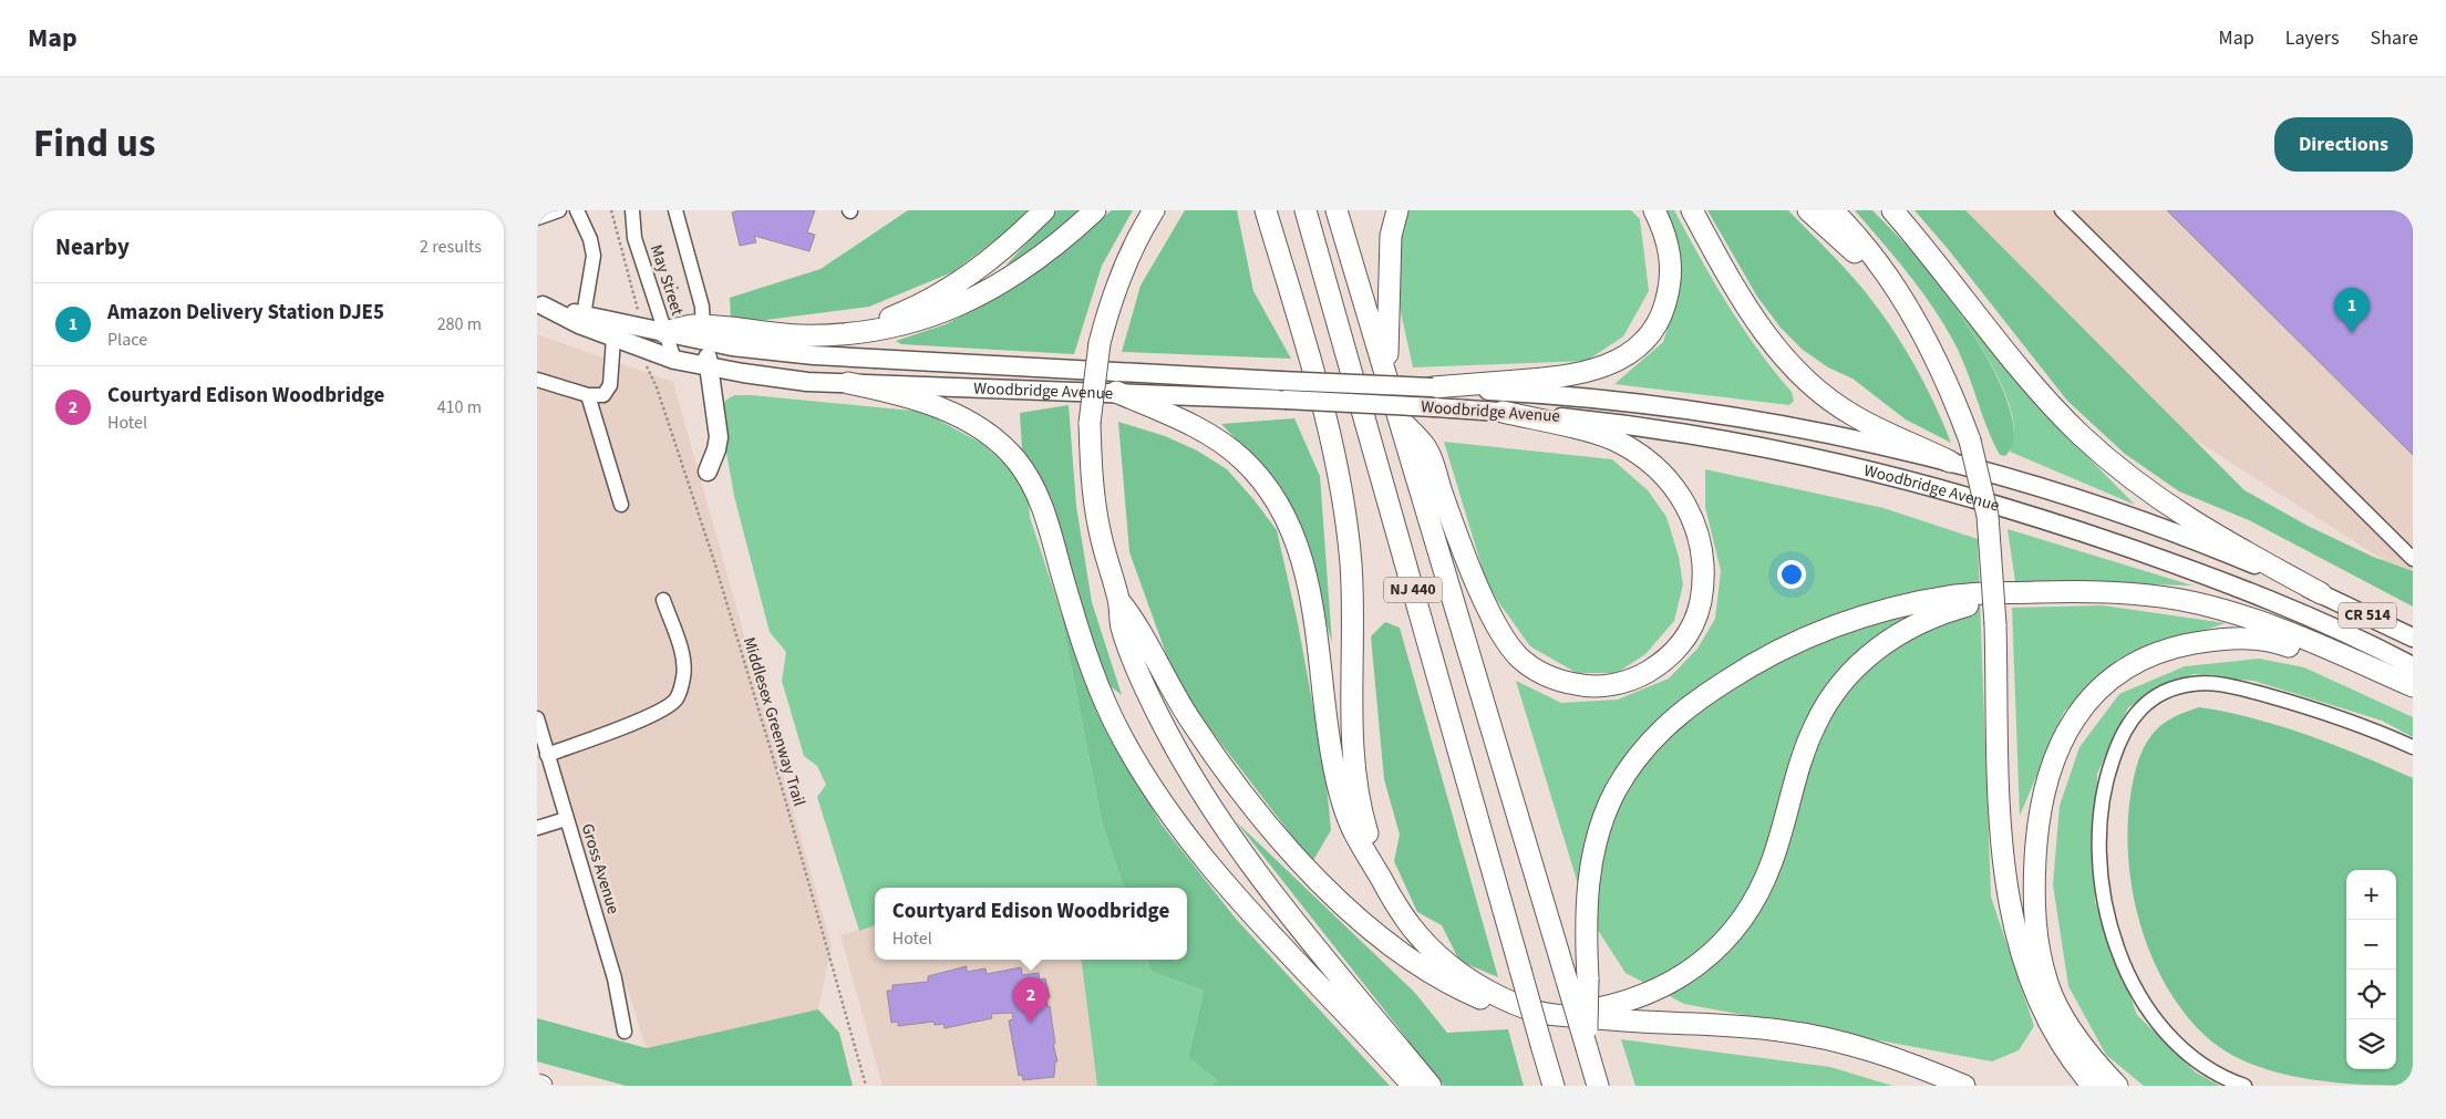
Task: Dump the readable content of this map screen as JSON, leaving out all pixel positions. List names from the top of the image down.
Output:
{
  "streets": {
    "highway": ["NJ 440"],
    "main road": ["Woodbridge Avenue", "CR 514"],
    "street": ["May Street", "Gross Avenue"],
    "path": ["Middlesex Greenway Trail"]
  },
  "crossings": [
    ["May Street", "Woodbridge Avenue"]
  ],
  "page": {
    "header": "Map",
    "nav": ["Map", "Layers", "Share"],
    "title": "Find us",
    "buttons": "Directions",
    "heading": ["Nearby", "2 results"],
    "list": [
      {
        "mark": "1",
        "name": "Amazon Delivery Station DJE5",
        "note": "Place",
        "value": "280 m"
      },
      {
        "mark": "2",
        "name": "Courtyard Edison Woodbridge",
        "note": "Hotel",
        "value": "410 m"
      }
    ],
    "pins": ["1", "2"],
    "map_buttons": ["+", "−"],
    "popup": ["Courtyard Edison Woodbridge", "Hotel"]
  }
}
